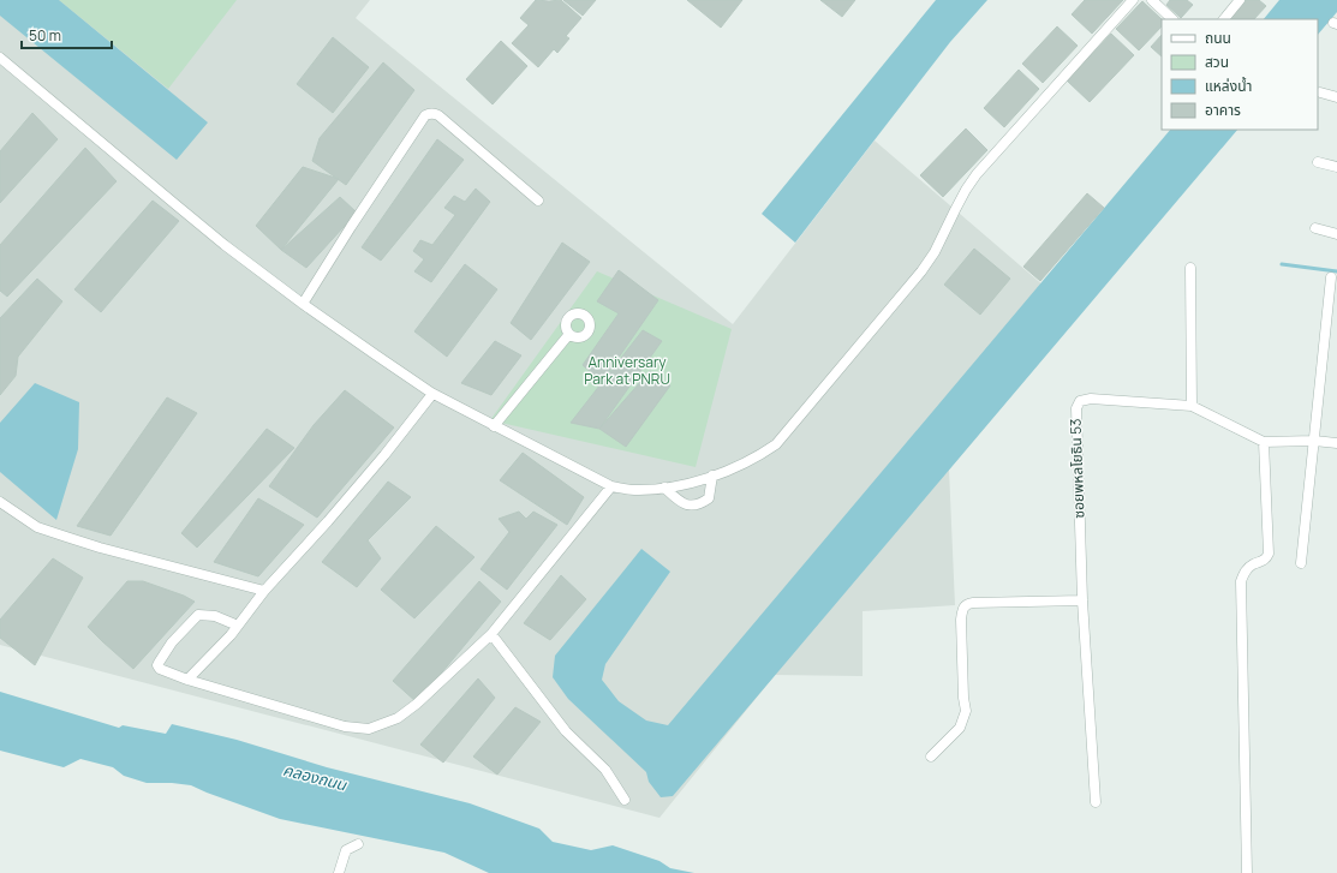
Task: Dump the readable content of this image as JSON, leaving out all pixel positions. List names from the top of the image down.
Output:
{
  "streets": {
    "street": ["ซอยพหลโยธิน 53"]
  },
  "water": ["คลองถนน"],
  "parks": ["Anniversary Park at PNRU"],
  "legend": [
    "ถนน",
    "สวน",
    "แหล่งน้ำ",
    "อาคาร"
  ],
  "scale_bar": "50 m"
}
